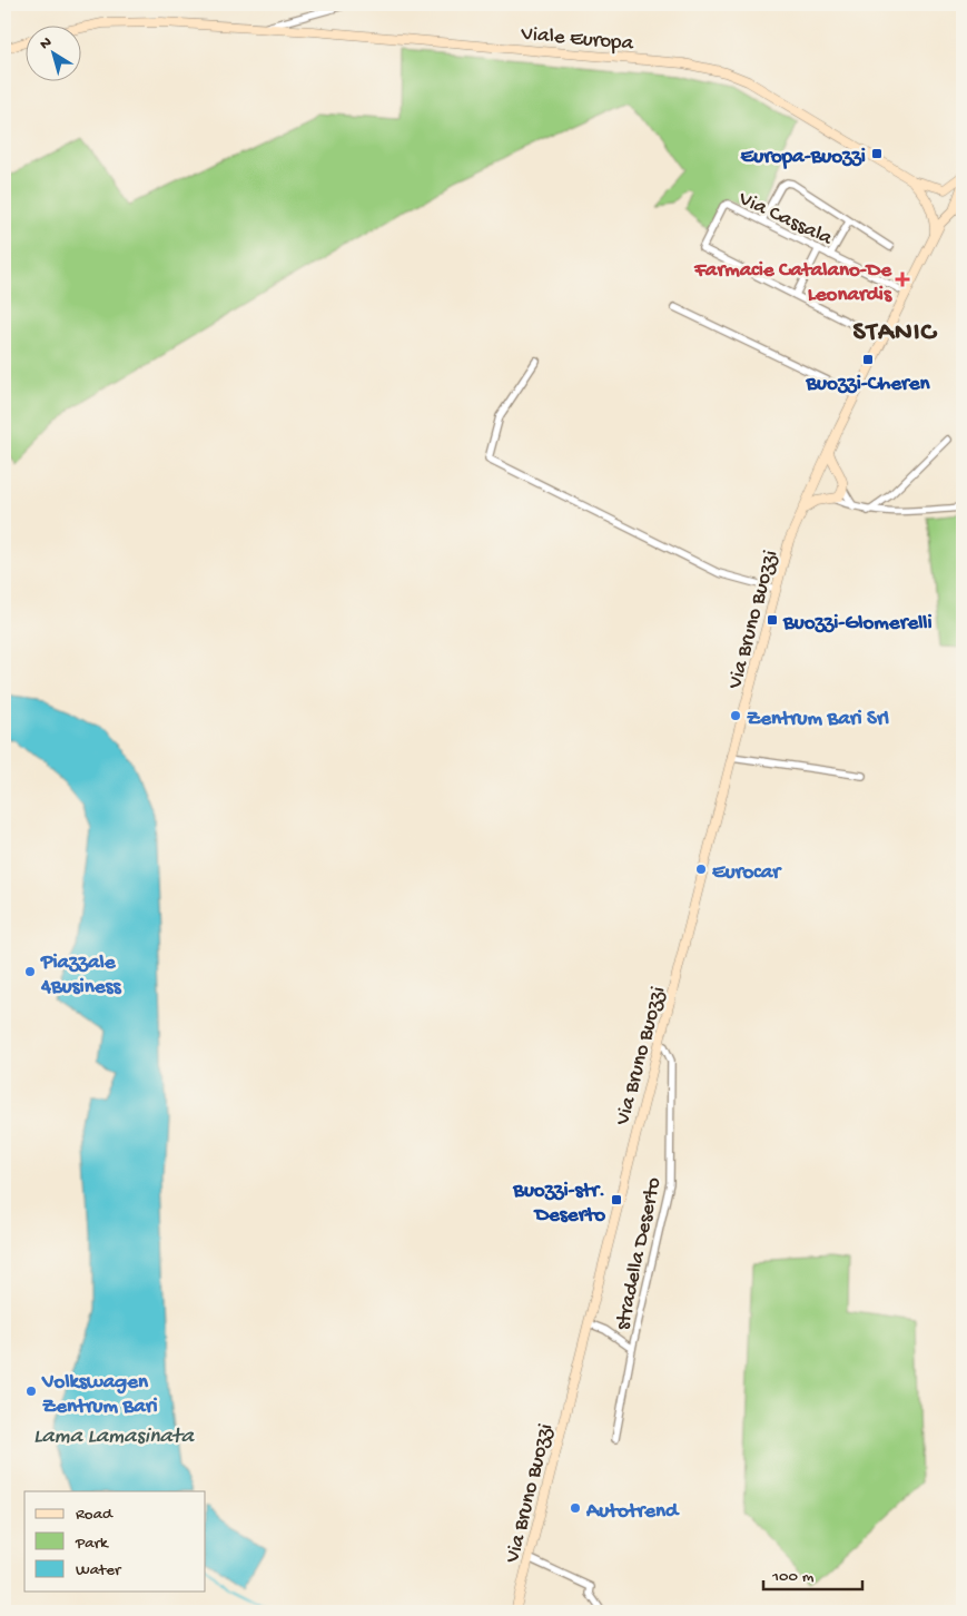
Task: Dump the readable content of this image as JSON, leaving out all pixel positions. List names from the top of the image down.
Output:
{
  "streets": {
    "main road": ["Viale Europa", "Via Bruno Buozzi"],
    "street": ["Via Cassala", "stradella Deserto"]
  },
  "crossings": [
    ["Via Bruno Buozzi", "stradella Deserto"]
  ],
  "districts": ["STANIC"],
  "water": ["Lama Lamasinata"],
  "places": {
    "transit": [
      "Europa-Buozzi",
      "Buozzi-Cheren",
      "Buozzi-Glomerelli",
      "Buozzi-str. Deserto"
    ],
    "health": ["Farmacie Catalano-De Leonardis"],
    "other": [
      "Zentrum Bari Srl",
      "Eurocar",
      "Piazzale 4Business",
      "Volkswagen Zentrum Bari",
      "Autotrend"
    ]
  },
  "legend": ["Road", "Park", "Water"],
  "scale_bar": "100 m",
  "north": "top left"
}
